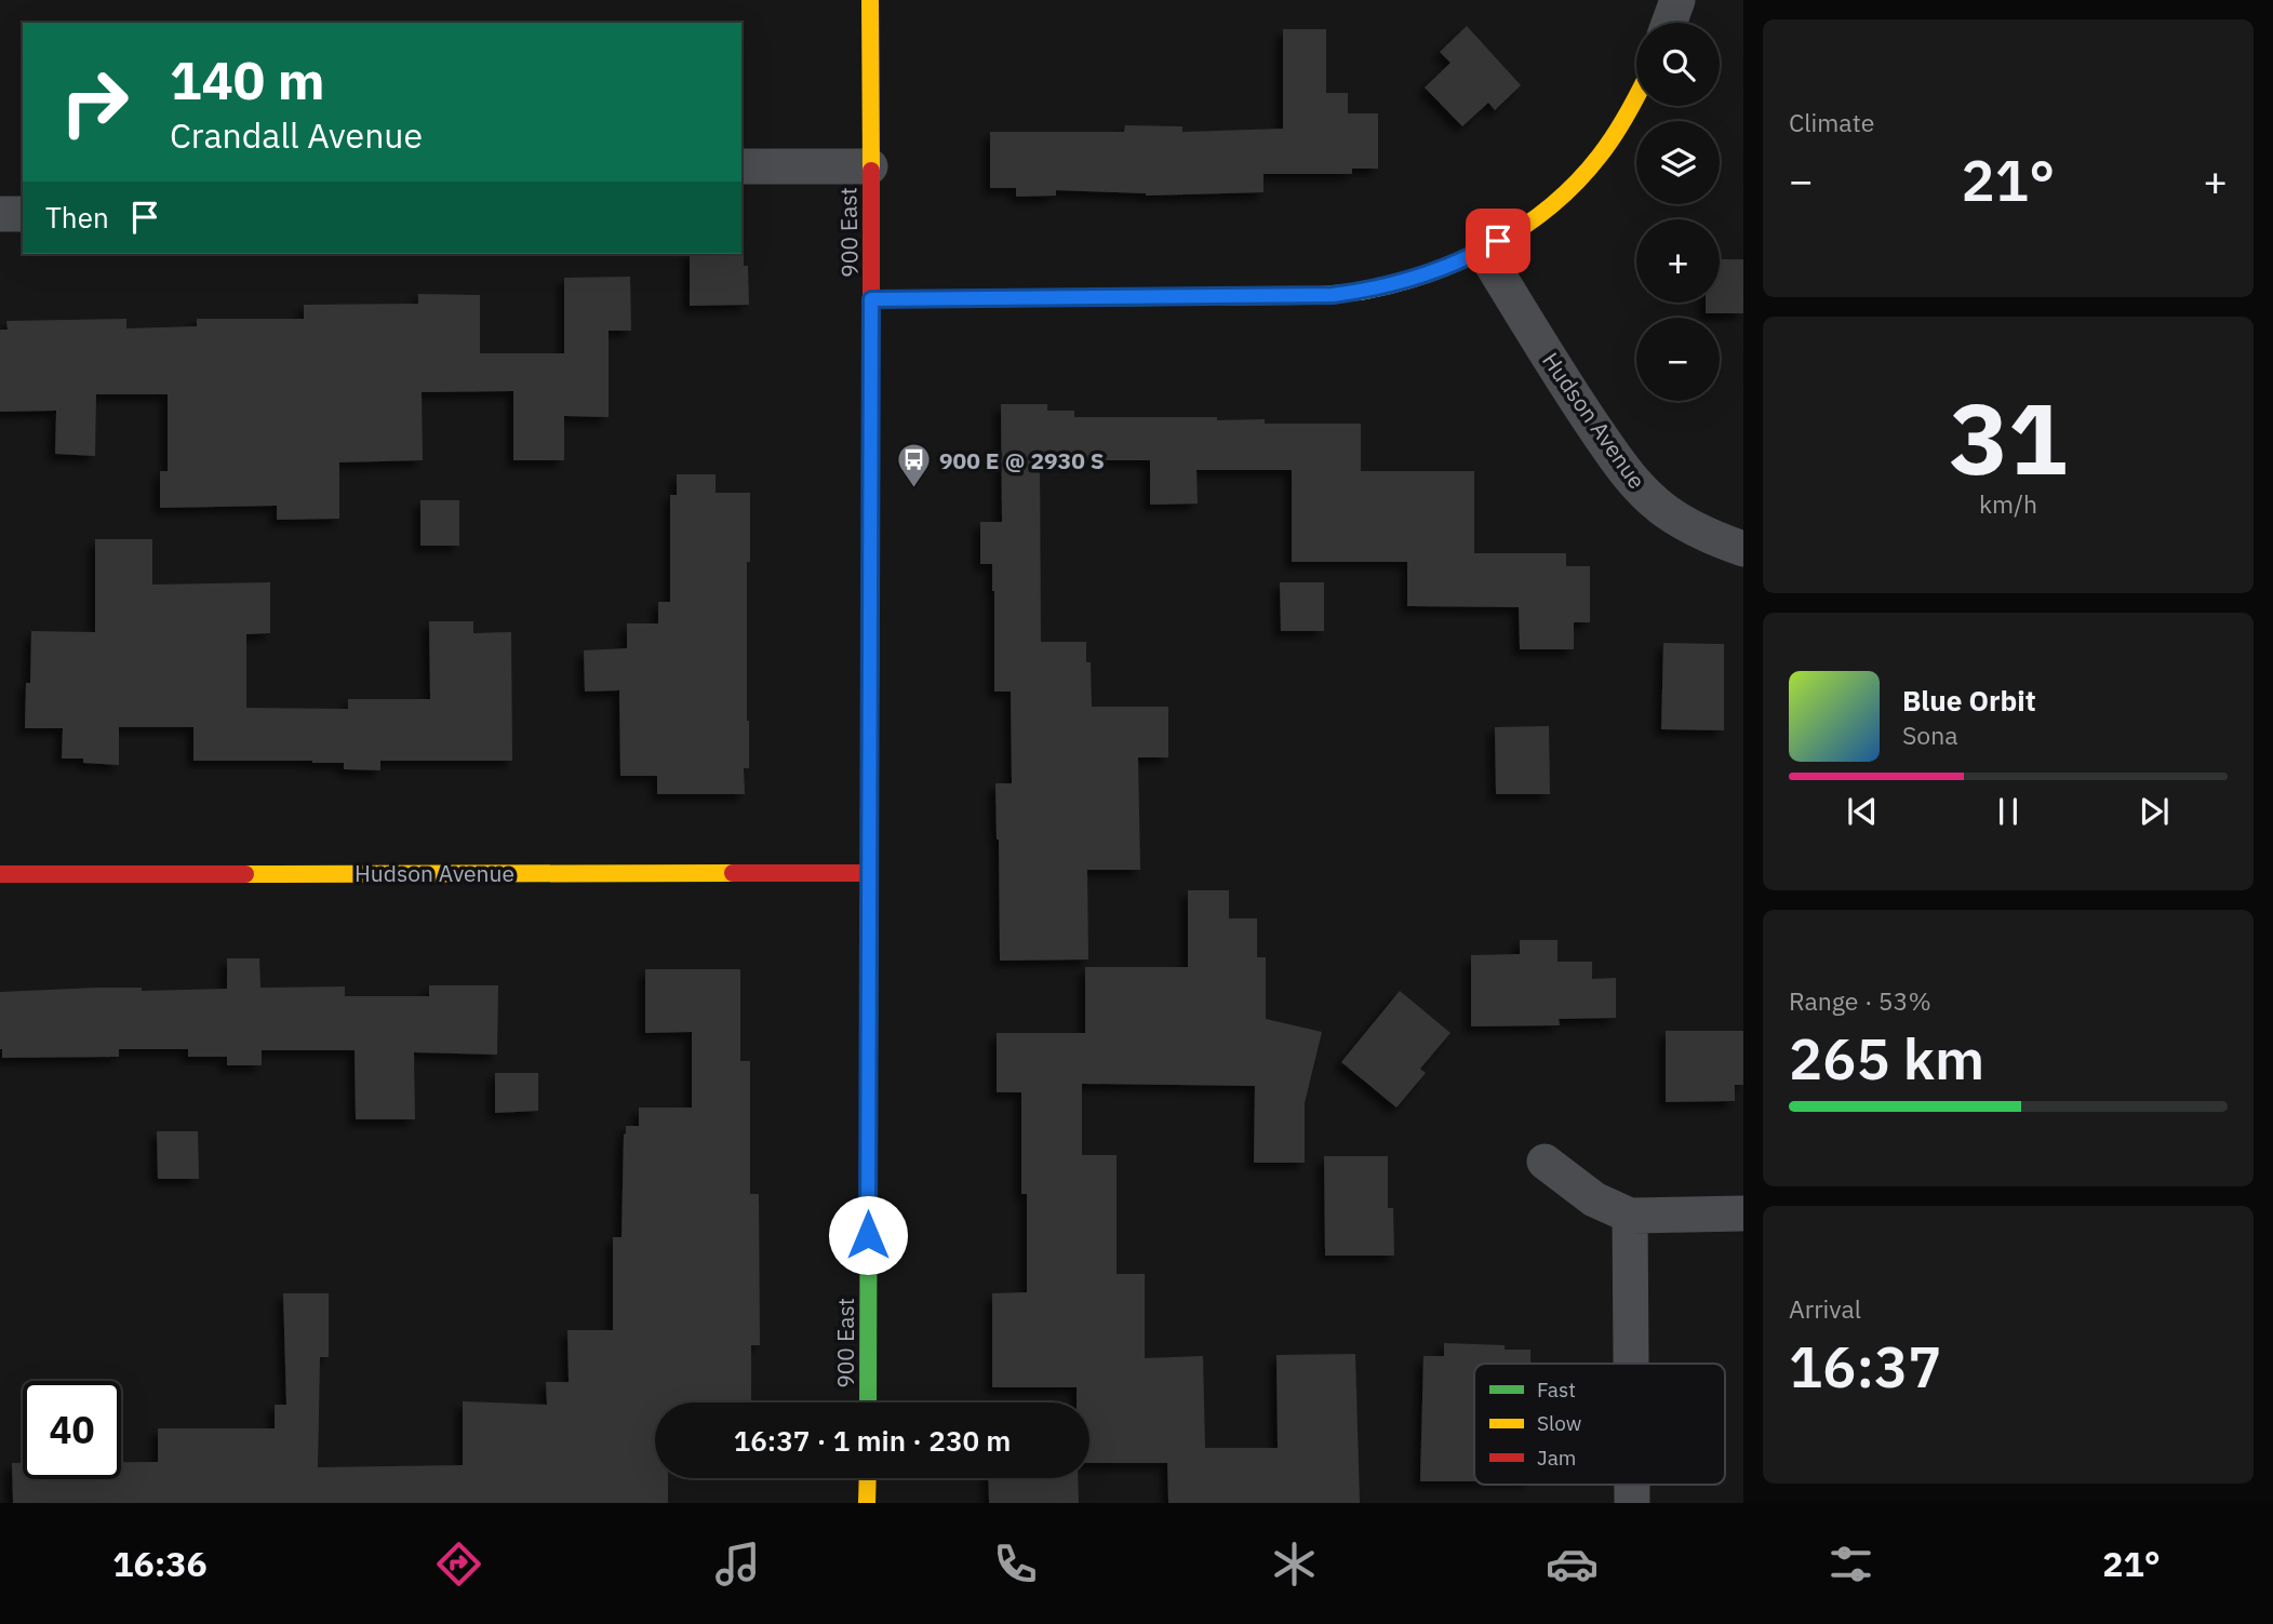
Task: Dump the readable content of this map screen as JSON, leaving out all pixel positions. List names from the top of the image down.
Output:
{
  "streets": {
    "street": ["900 East", "Hudson Avenue"]
  },
  "crossings": [
    ["900 East", "Hudson Avenue"]
  ],
  "places": {
    "bus stop": ["900 E @ 2930 S"]
  },
  "legend": ["Fast", "Slow", "Jam"],
  "page": {
    "tile": [
      "Climate",
      ["31", "km/h"],
      ["Range · 53%", "265 km"],
      ["Arrival", "16:37"]
    ],
    "map_buttons": ["+", "−"],
    "turn": ["140 m", "Crandall Avenue"],
    "heat": ["−", "21°", "+"],
    "then": "Then",
    "song": ["Blue Orbit", "Sona"],
    "limit": "40",
    "trip": "16:37 · 1 min · 230 m",
    "tabs": ["16:36", "21°"]
  }
}
